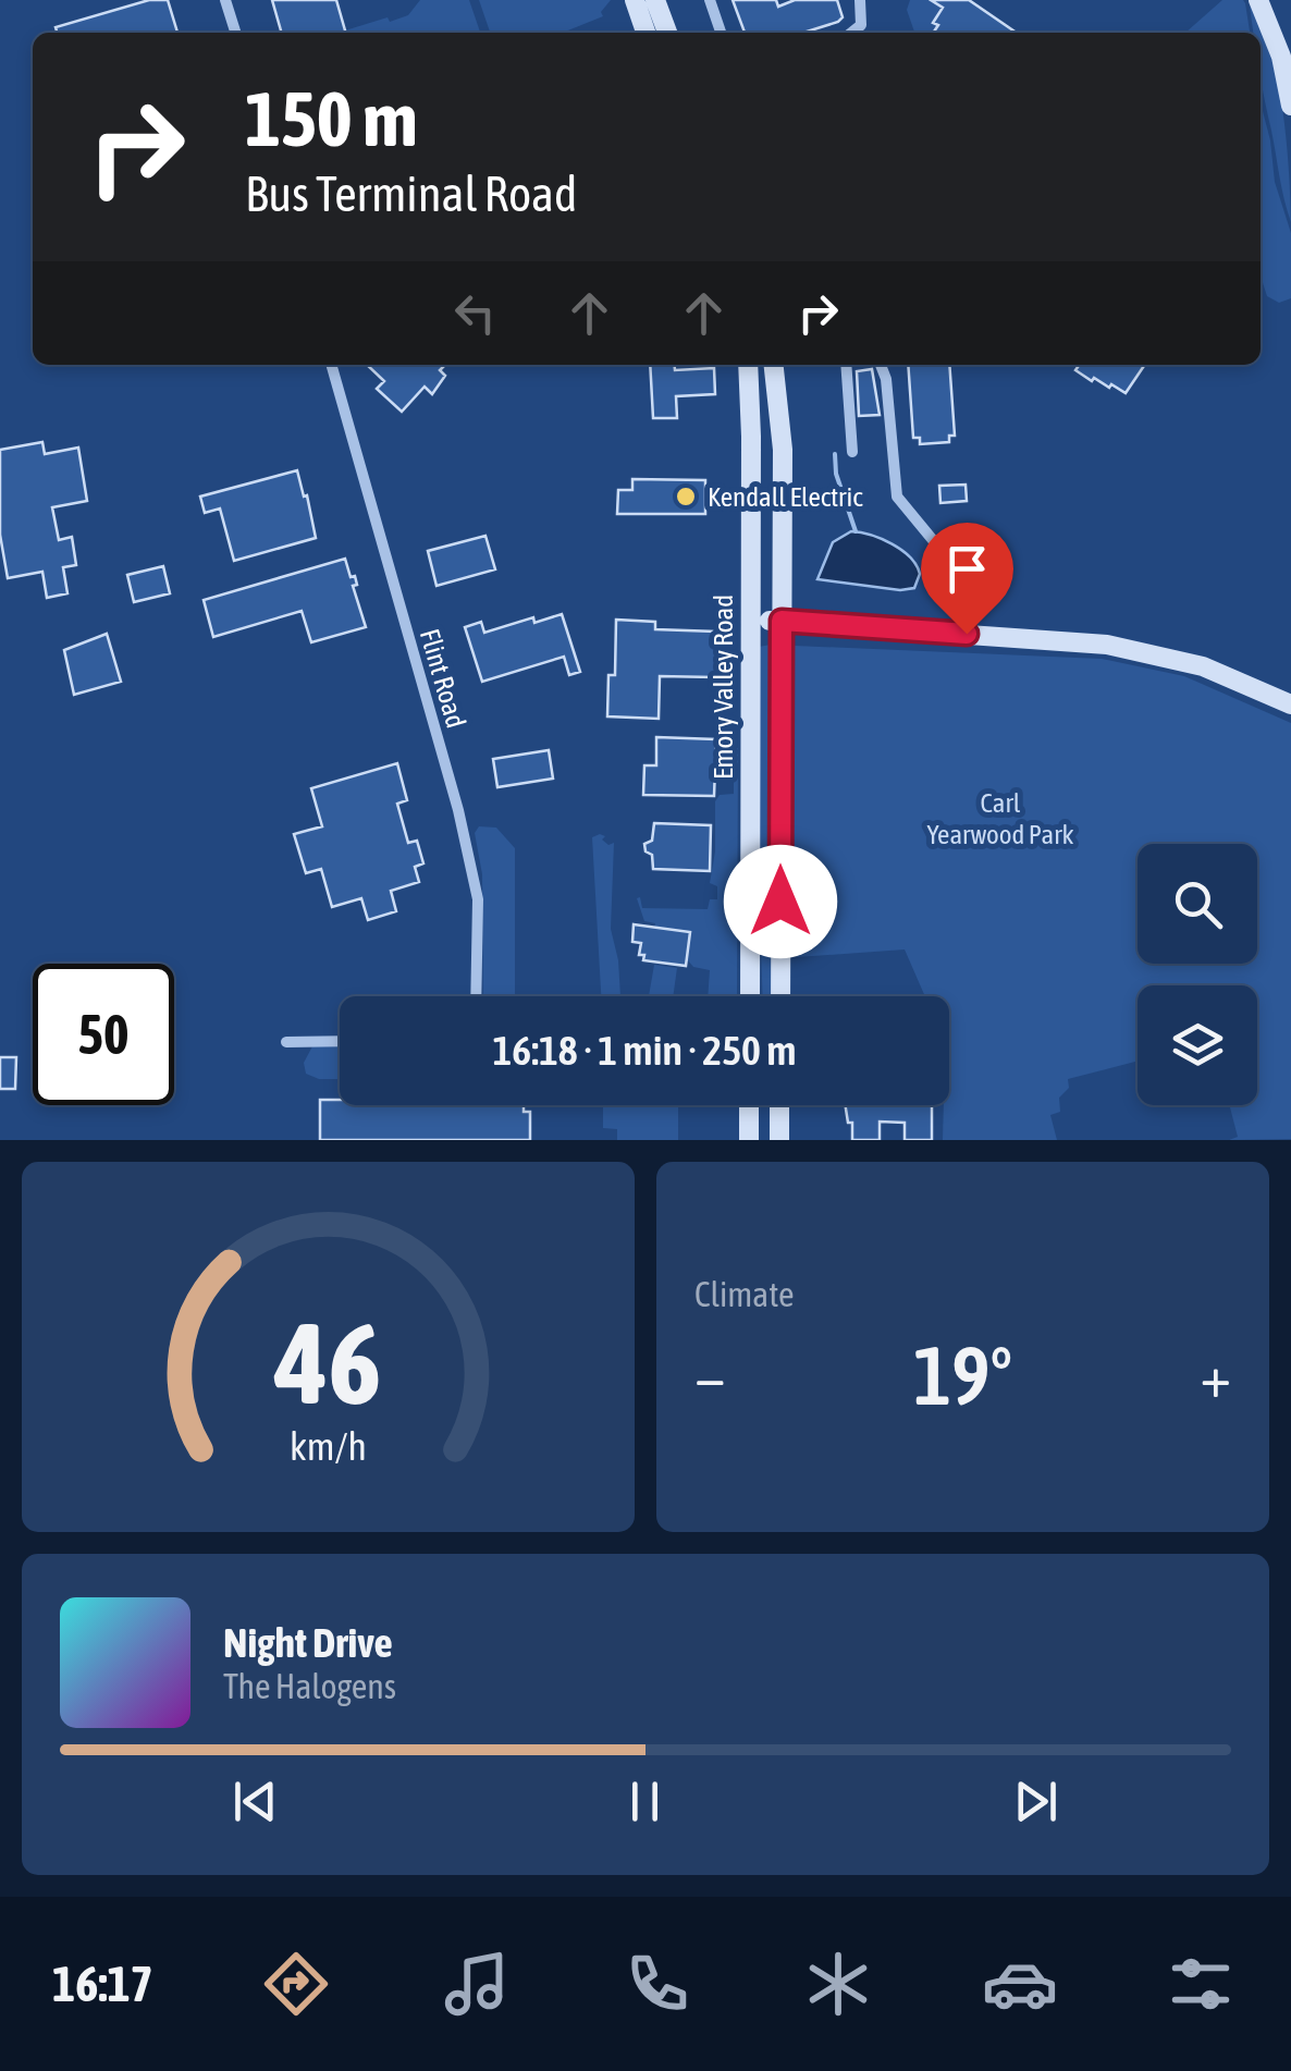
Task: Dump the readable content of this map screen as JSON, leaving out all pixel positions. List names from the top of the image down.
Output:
{
  "streets": {
    "main road": ["Emory Valley Road"],
    "street": ["Flint Road"]
  },
  "parks": ["Carl Yearwood Park"],
  "places": ["Kendall Electric"],
  "page": {
    "turn": ["150 m", "Bus Terminal Road"],
    "limit": "50",
    "trip": "16:18 · 1 min · 250 m",
    "tile": "Climate",
    "heat": ["−", "19°", "+"],
    "song": ["Night Drive", "The Halogens"],
    "tabs": "16:17",
    "gauge": ["46", "km/h"]
  }
}
